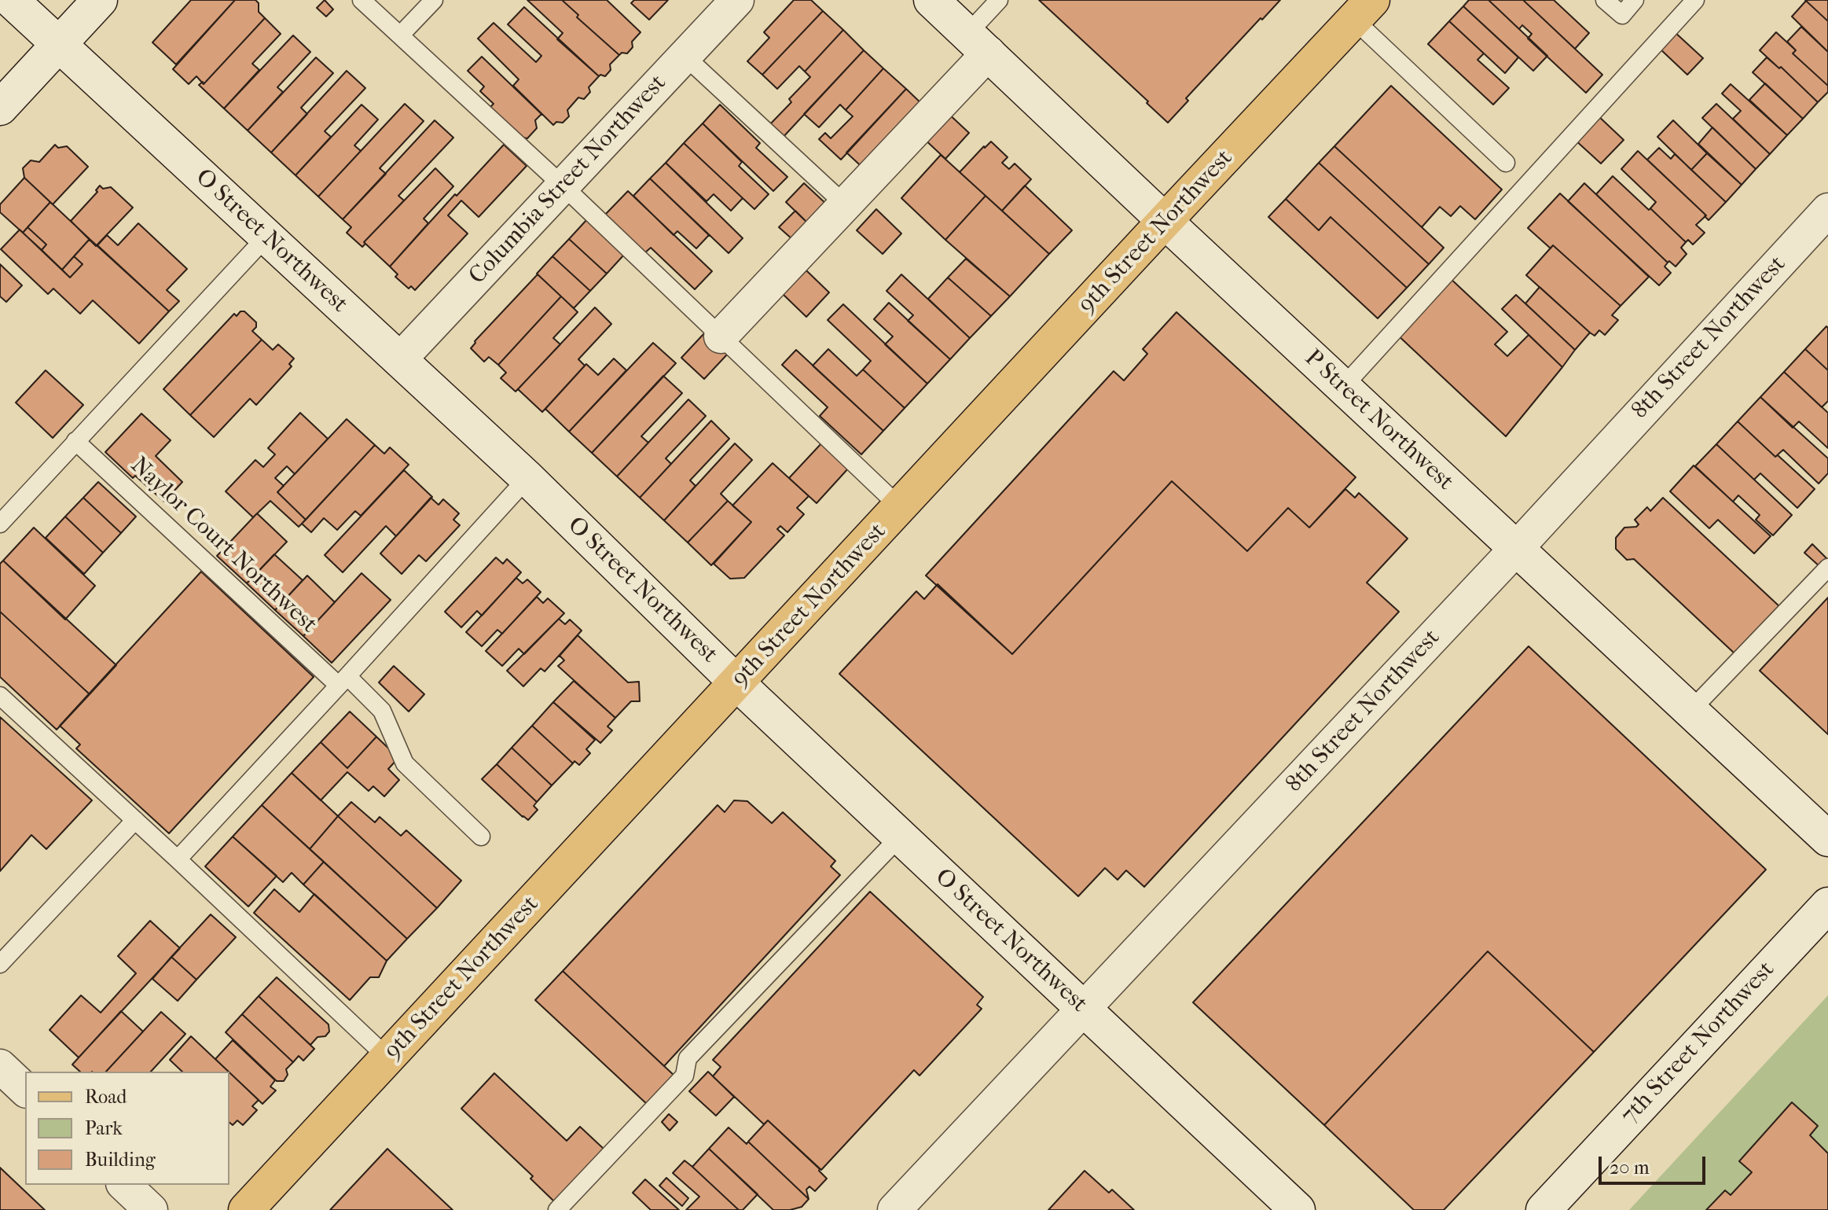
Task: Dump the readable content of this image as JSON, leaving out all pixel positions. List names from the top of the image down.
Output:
{
  "streets": {
    "main road": ["9th Street Northwest"],
    "street": [
      "Columbia Street Northwest",
      "O Street Northwest",
      "8th Street Northwest",
      "P Street Northwest",
      "7th Street Northwest"
    ],
    "lane": ["Naylor Court Northwest"]
  },
  "crossings": [
    ["Columbia Street Northwest", "O Street Northwest"],
    ["9th Street Northwest", "O Street Northwest"],
    ["9th Street Northwest", "P Street Northwest"],
    ["O Street Northwest", "8th Street Northwest"],
    ["8th Street Northwest", "P Street Northwest"]
  ],
  "legend": ["Road", "Park", "Building"],
  "scale_bar": "20 m"
}
